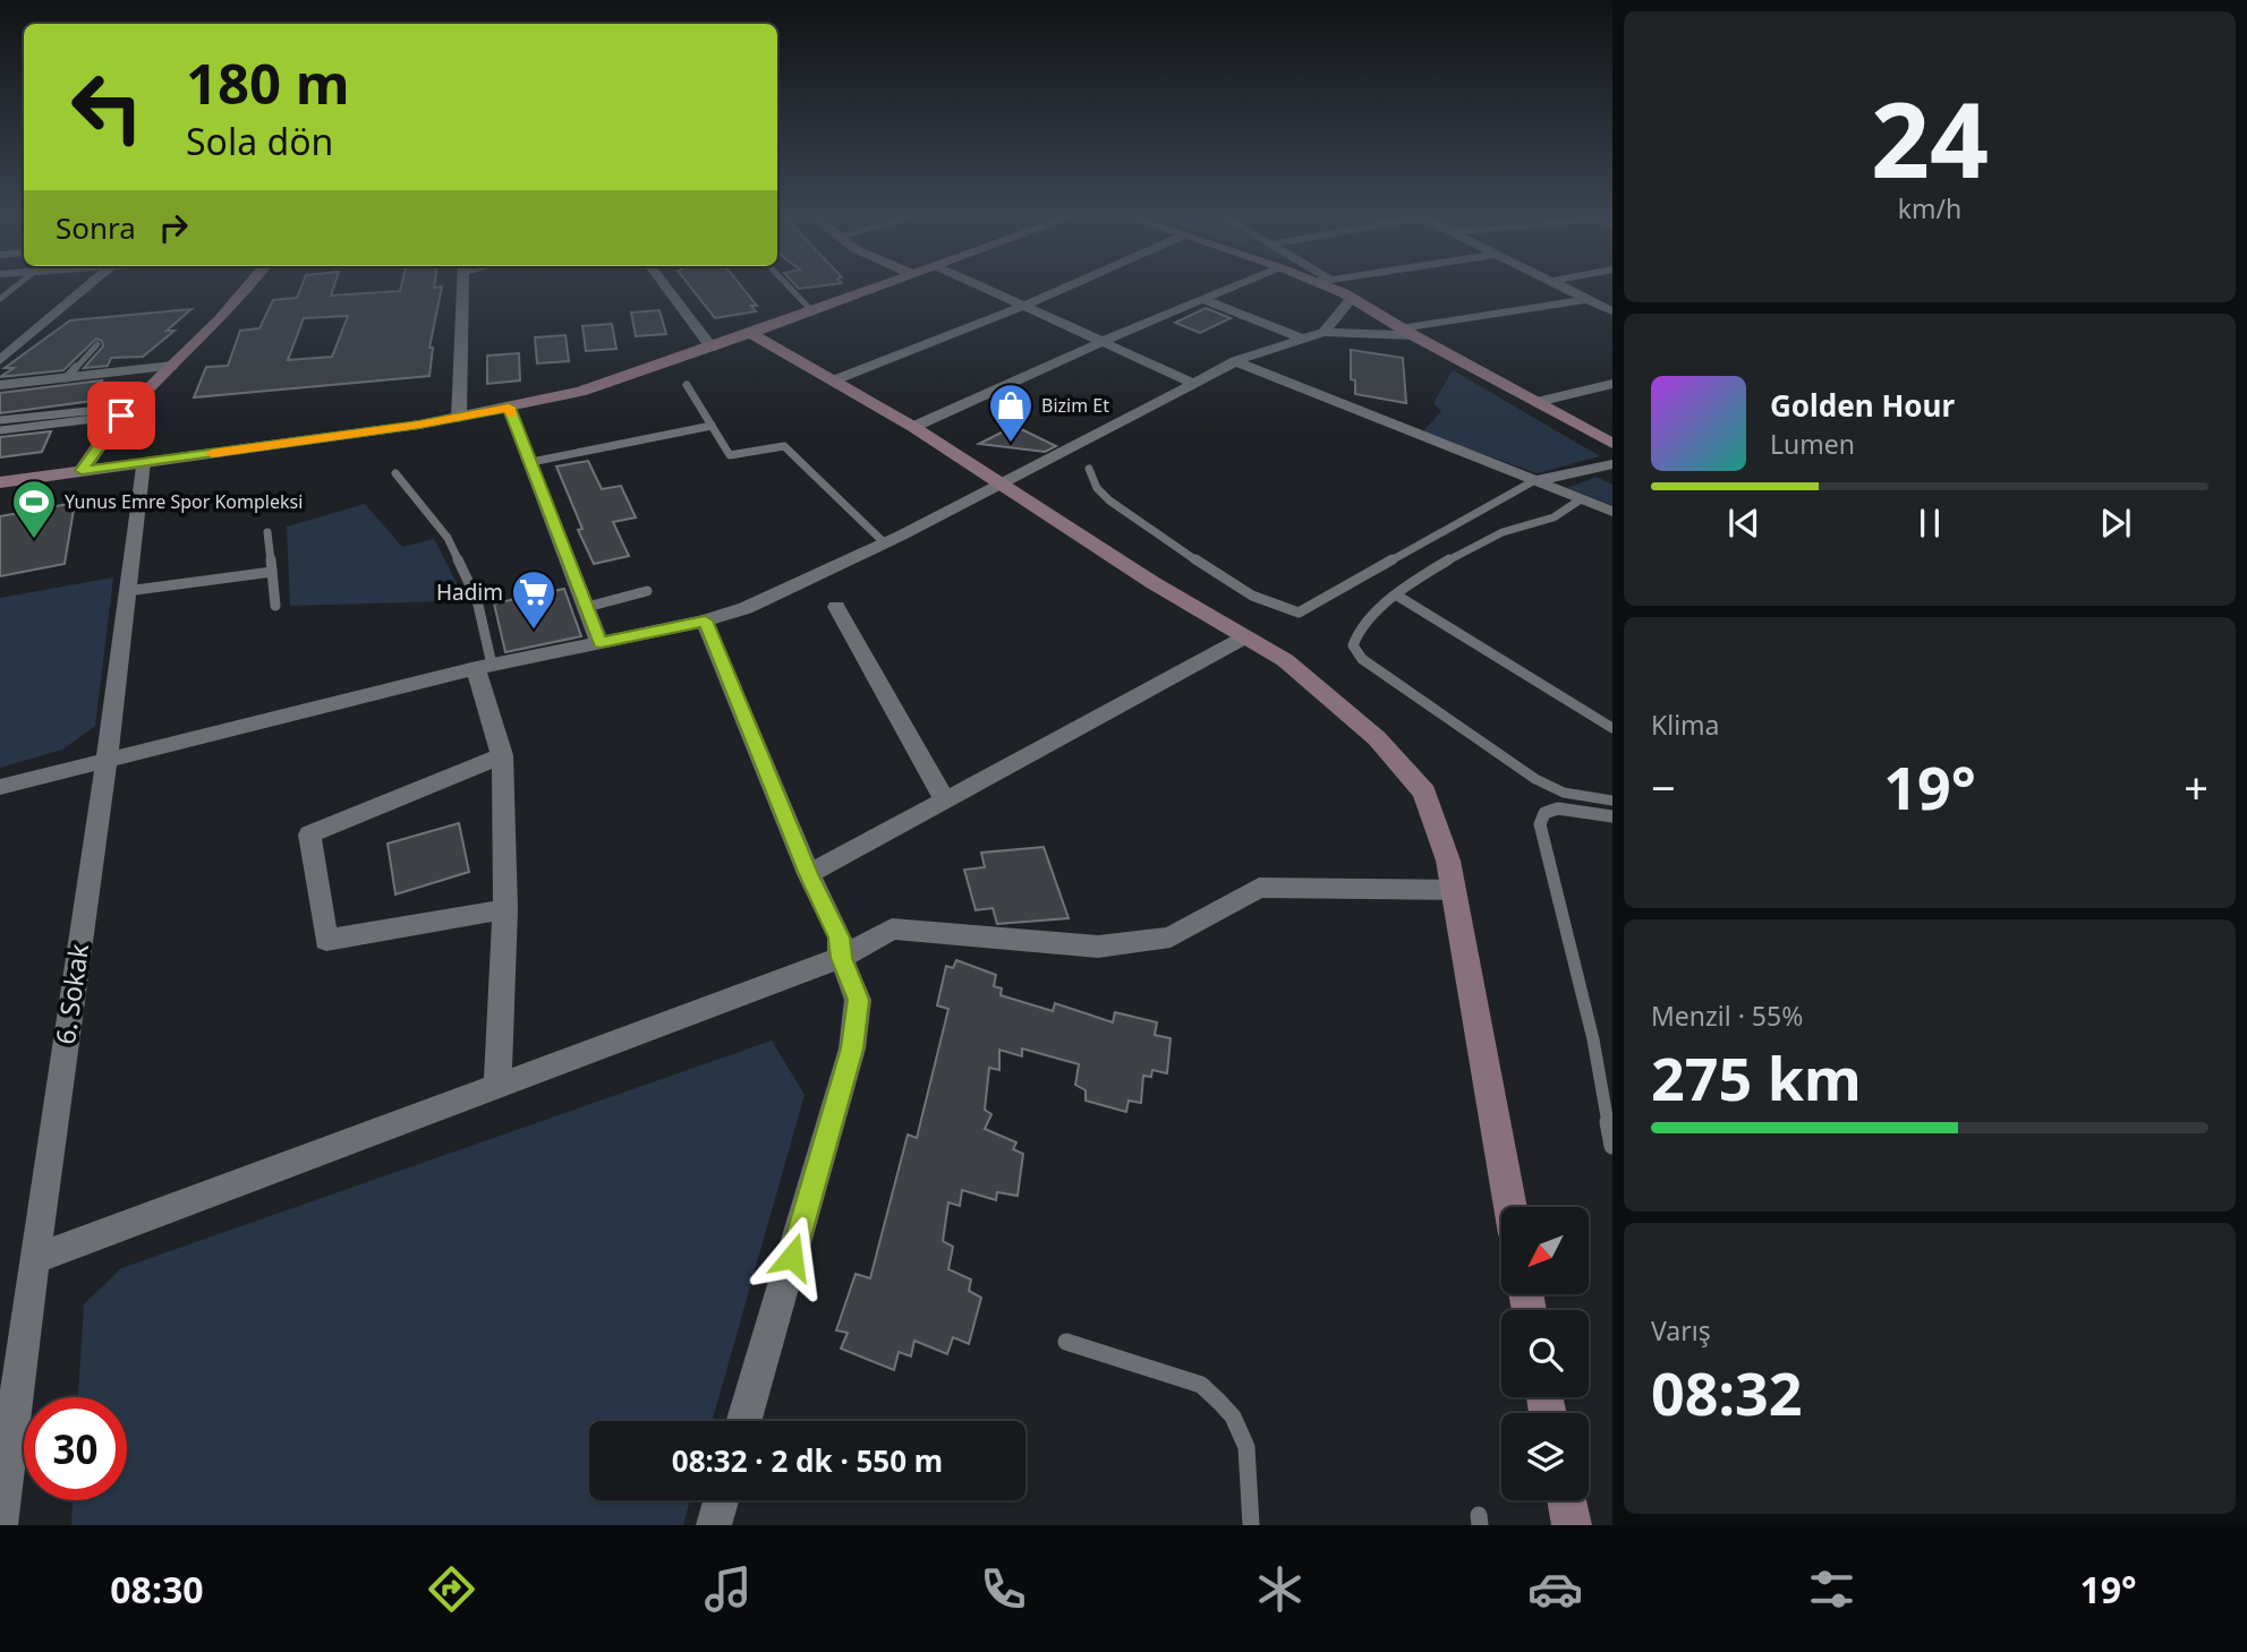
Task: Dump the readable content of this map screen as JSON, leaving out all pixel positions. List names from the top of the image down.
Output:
{
  "streets": {
    "street": ["6. Sokak"]
  },
  "places": {
    "shop": ["Bizim Et"],
    "sports": ["Yunus Emre Spor Kompleksi"],
    "supermarket": ["Hadim"]
  },
  "north": "bottom left",
  "page": {
    "tile": [
      ["24", "km/h"],
      "Klima",
      ["Menzil · 55%", "275 km"],
      ["Varış", "08:32"]
    ],
    "turn": ["180 m", "Sola dön"],
    "then": "Sonra",
    "song": ["Golden Hour", "Lumen"],
    "heat": ["−", "19°", "+"],
    "limit": "30",
    "trip": "08:32 · 2 dk · 550 m",
    "tabs": ["08:30", "19°"]
  }
}
